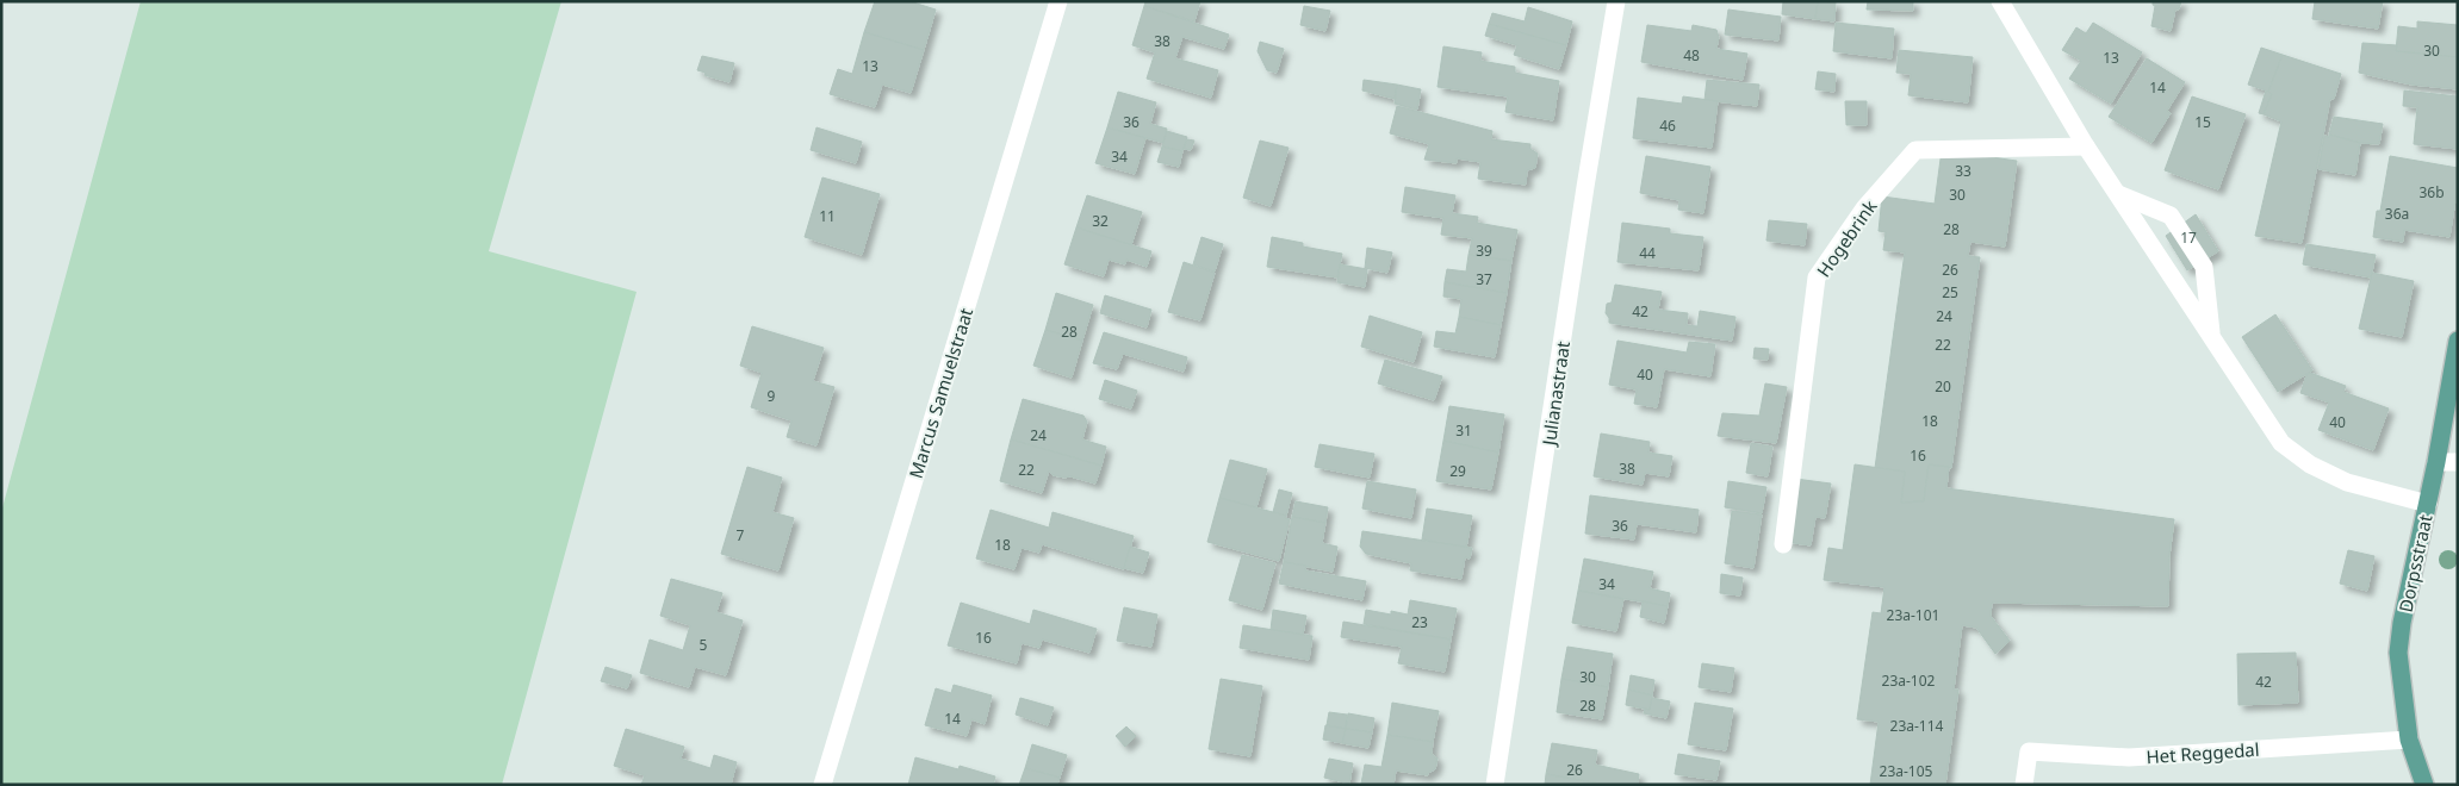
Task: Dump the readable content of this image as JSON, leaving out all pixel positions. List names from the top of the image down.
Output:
{
  "streets": {
    "main road": ["Dorpsstraat"],
    "street": [
      "Hogebrink",
      "Marcus Samuelstraat",
      "Julianastraat",
      "Het Reggedal"
    ]
  },
  "crossings": [
    ["Dorpsstraat", "Het Reggedal"]
  ],
  "house_numbers": [
    "38",
    "30",
    "48",
    "13",
    "13",
    "14",
    "36",
    "15",
    "46",
    "34",
    "33",
    "36b",
    "30",
    "36a",
    "11",
    "32",
    "28",
    "17",
    "39",
    "44",
    "26",
    "37",
    "25",
    "42",
    "24",
    "28",
    "22",
    "40",
    "20",
    "9",
    "18",
    "40",
    "31",
    "24",
    "16",
    "38",
    "22",
    "29",
    "36",
    "7",
    "18",
    "34",
    "23a-101",
    "23",
    "16",
    "5",
    "30",
    "23a-102",
    "42",
    "28",
    "14",
    "23a-114",
    "26",
    "23a-105"
  ]
}
